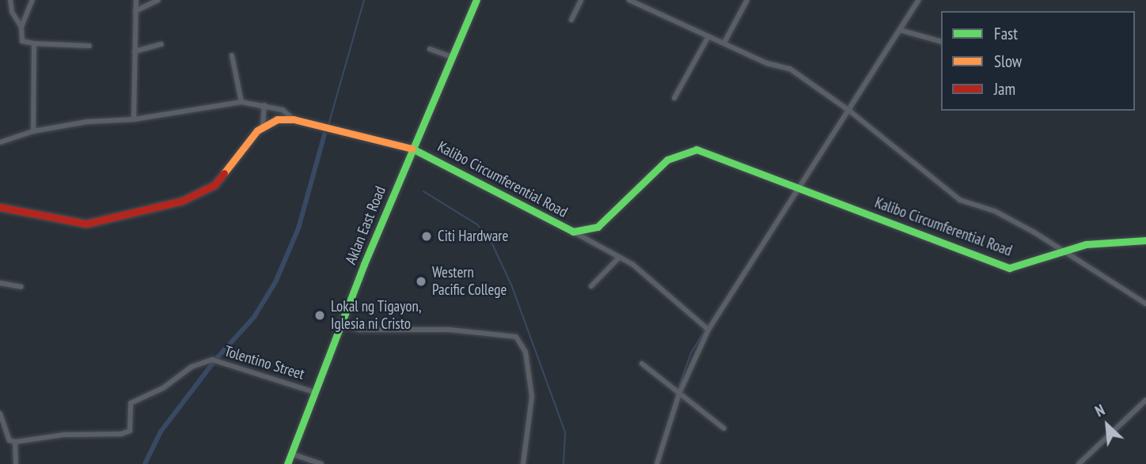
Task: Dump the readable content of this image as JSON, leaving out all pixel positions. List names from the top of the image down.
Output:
{
  "streets": {
    "main road": ["Kalibo Circumferential Road", "Aklan East Road"],
    "street": ["Tolentino Street"]
  },
  "crossings": [
    ["Kalibo Circumferential Road", "Aklan East Road"],
    ["Aklan East Road", "Tolentino Street"]
  ],
  "places": ["Citi Hardware", "Western Pacific College", "Lokal ng Tigayon, Iglesia ni Cristo"],
  "legend": ["Fast", "Slow", "Jam"],
  "north": "top left"
}
